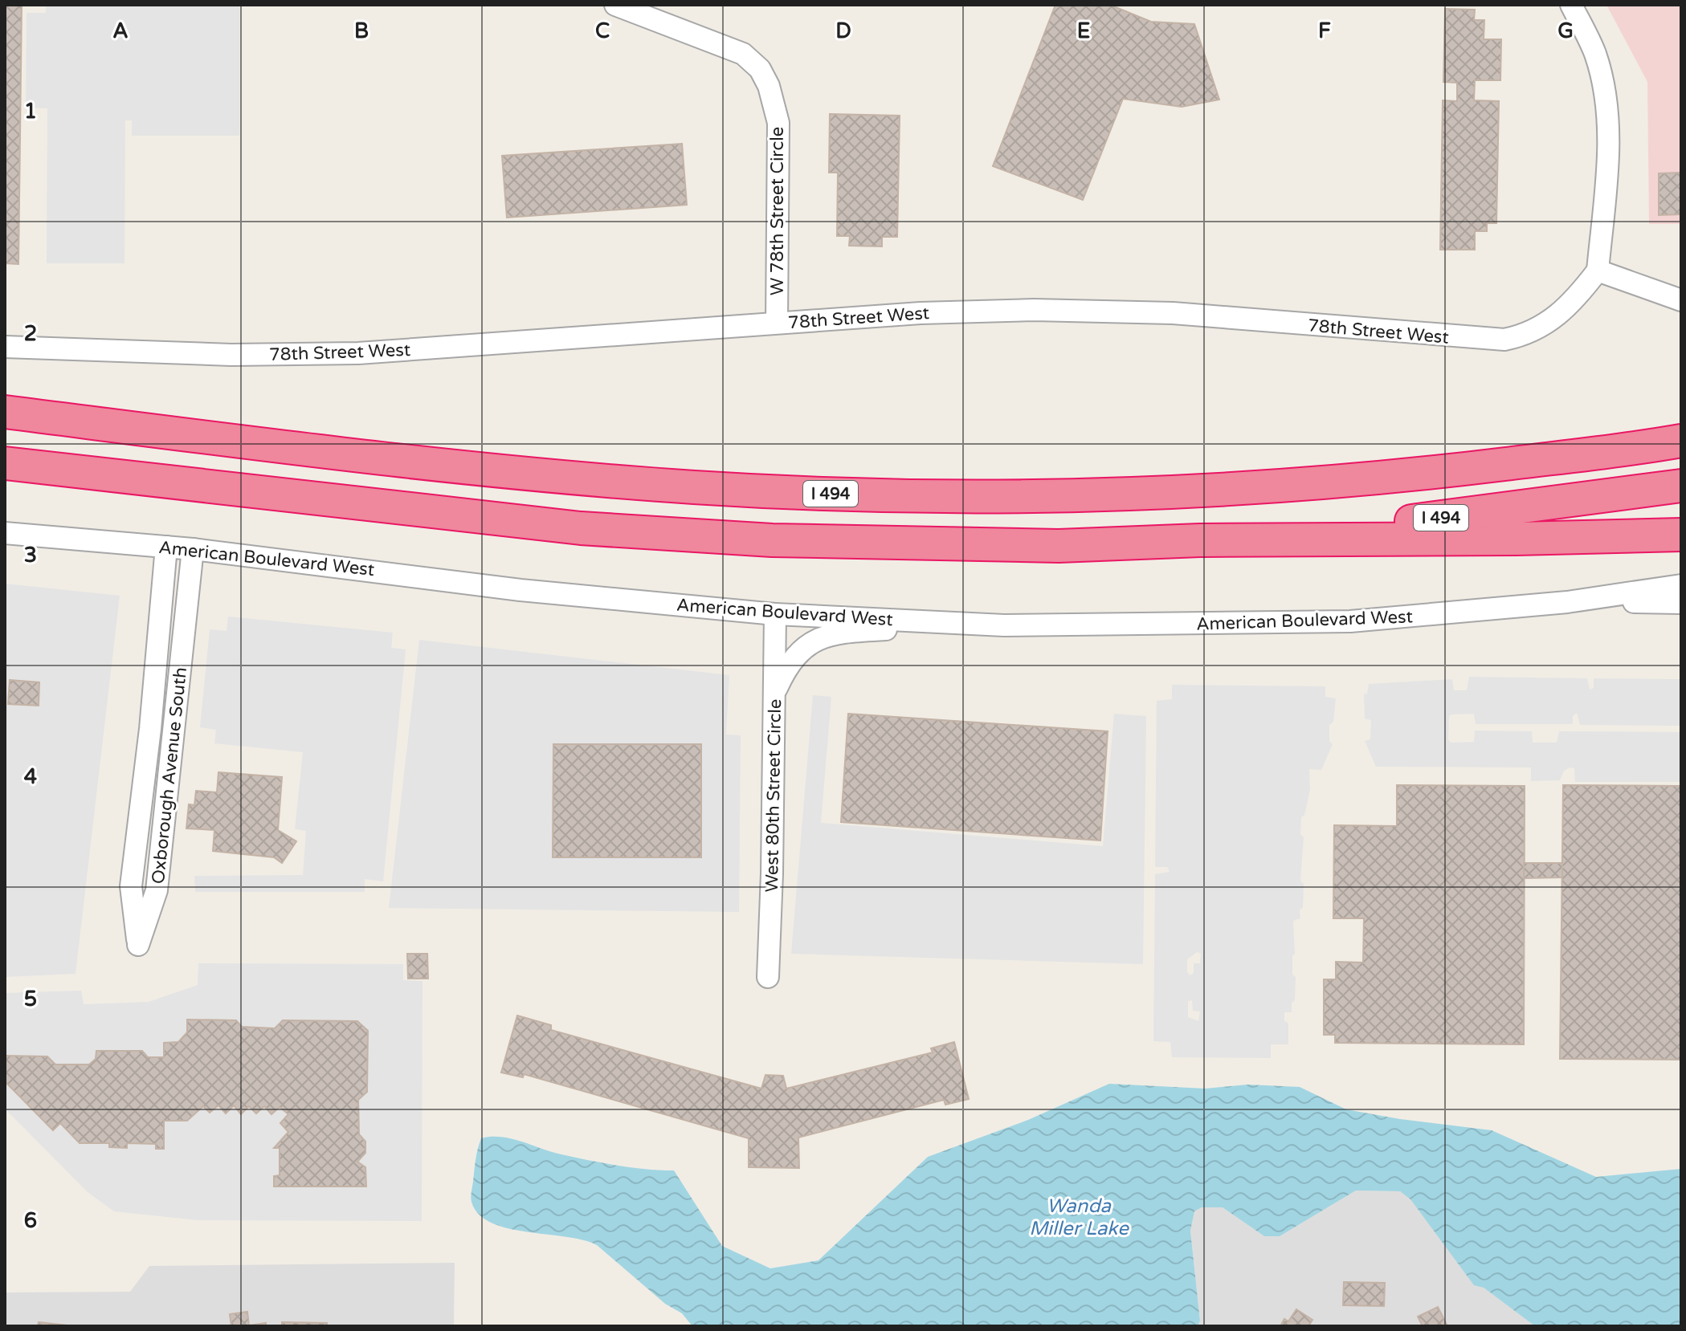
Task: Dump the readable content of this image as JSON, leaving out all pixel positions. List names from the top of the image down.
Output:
{
  "streets": {
    "highway": ["I 494"],
    "street": [
      "W 78th Street Circle",
      "78th Street West",
      "American Boulevard West",
      "Oxborough Avenue South",
      "West 80th Street Circle"
    ]
  },
  "crossings": [
    ["W 78th Street Circle", "78th Street West"],
    ["American Boulevard West", "Oxborough Avenue South"],
    ["American Boulevard West", "West 80th Street Circle"]
  ],
  "water": ["Wanda Miller Lake"],
  "grid": {
    "columns": [
      "A",
      "B",
      "C",
      "D",
      "E",
      "F",
      "G"
    ],
    "rows": [
      "1",
      "2",
      "3",
      "4",
      "5",
      "6"
    ]
  }
}
